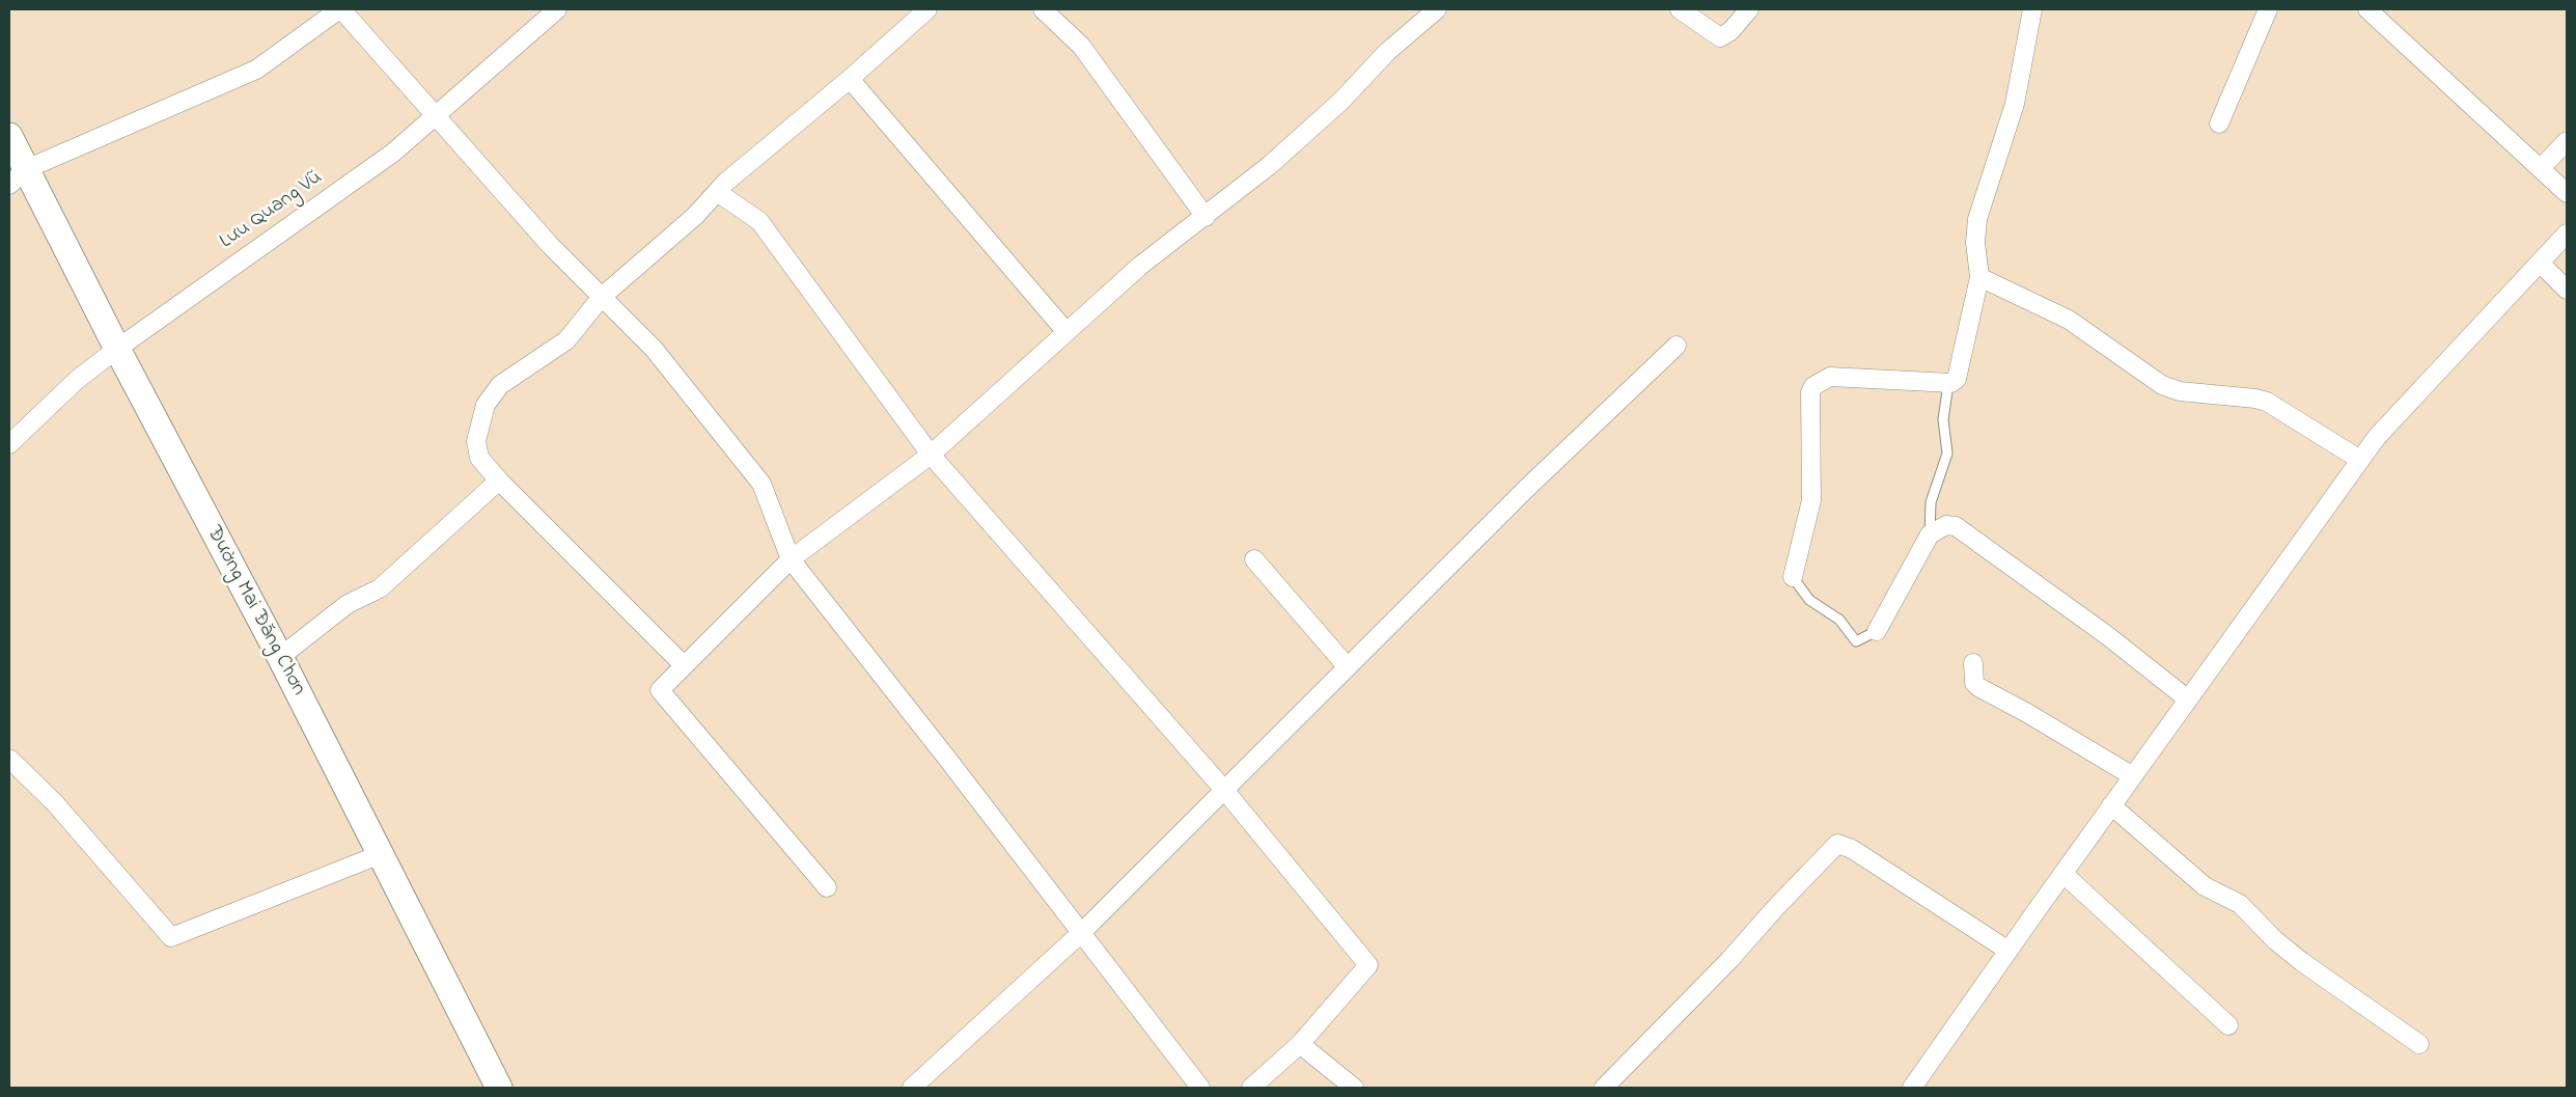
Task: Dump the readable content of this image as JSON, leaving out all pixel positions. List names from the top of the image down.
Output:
{
  "streets": {
    "main road": ["Đường Mai Đăng Chơn"],
    "street": ["Lưu Quang Vũ"]
  },
  "crossings": [
    ["Lưu Quang Vũ", "Đường Mai Đăng Chơn"]
  ]
}
